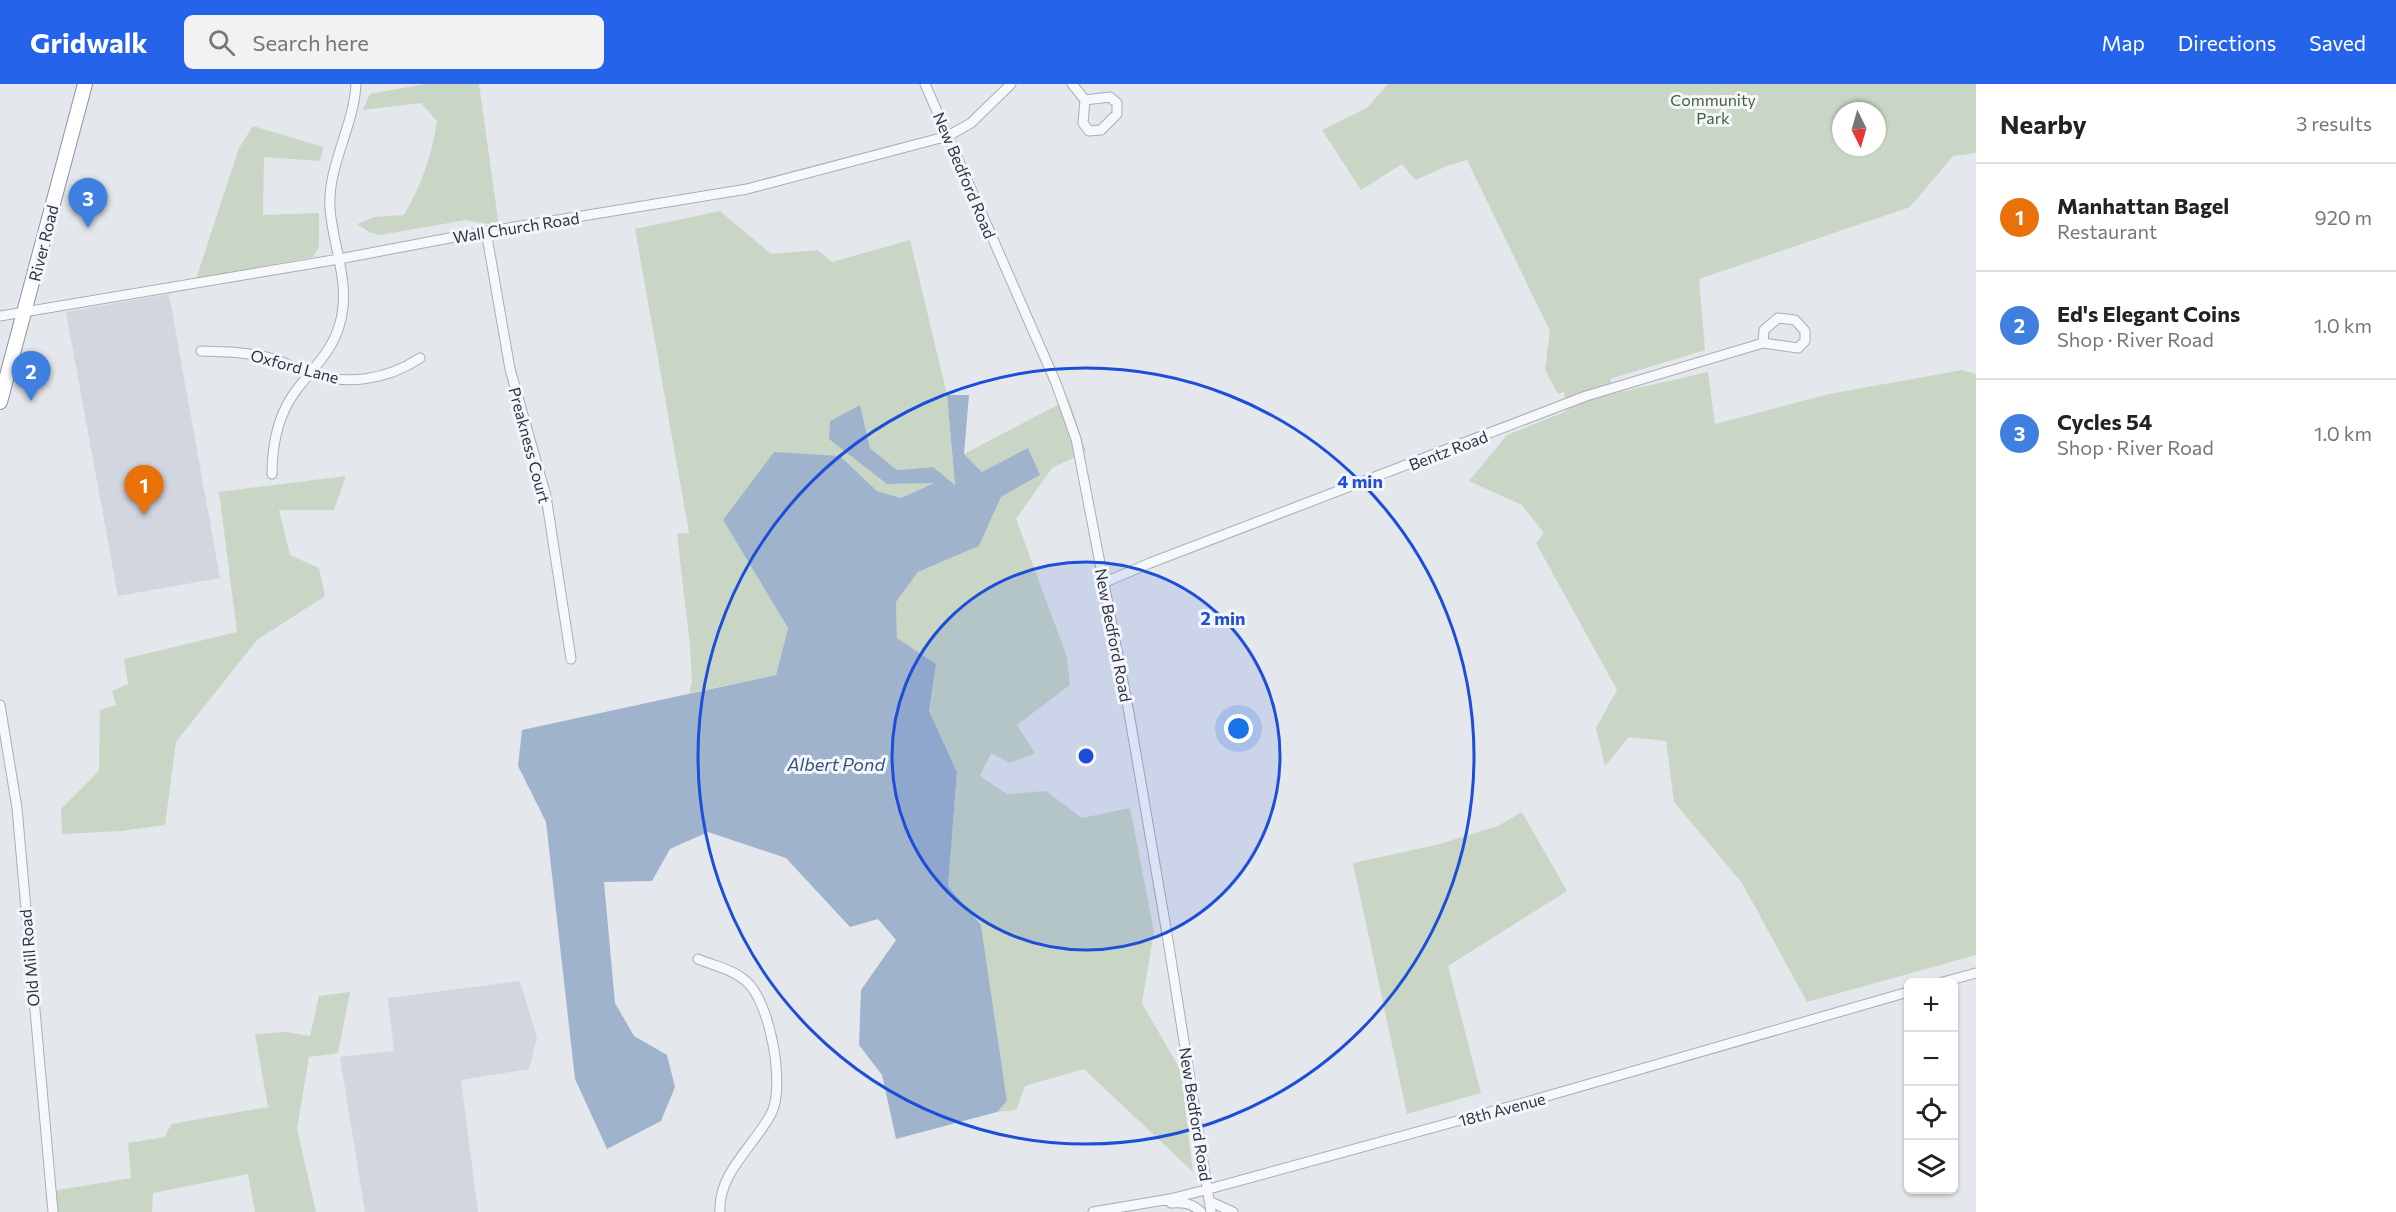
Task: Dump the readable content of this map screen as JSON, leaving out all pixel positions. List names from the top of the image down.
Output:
{
  "streets": {
    "highway": ["River Road"],
    "street": [
      "New Bedford Road",
      "Wall Church Road",
      "Oxford Lane",
      "Preakness Court",
      "Bentz Road",
      "Old Mill Road",
      "18th Avenue"
    ]
  },
  "crossings": [
    ["New Bedford Road", "Wall Church Road"],
    ["New Bedford Road", "Bentz Road"],
    ["New Bedford Road", "18th Avenue"],
    ["Wall Church Road", "River Road"],
    ["Wall Church Road", "Preakness Court"]
  ],
  "water": ["Albert Pond"],
  "parks": ["Community Park"],
  "north": "bottom",
  "page": {
    "header": "Gridwalk",
    "search": "Search here",
    "nav": ["Map", "Directions", "Saved"],
    "heading": ["Nearby", "3 results"],
    "list": [
      {
        "mark": "1",
        "name": "Manhattan Bagel",
        "note": "Restaurant",
        "value": "920 m"
      },
      {
        "mark": "2",
        "name": "Ed's Elegant Coins",
        "note": "Shop · River Road",
        "value": "1.0 km"
      },
      {
        "mark": "3",
        "name": "Cycles 54",
        "note": "Shop · River Road",
        "value": "1.0 km"
      }
    ],
    "pins": ["3", "2", "1"],
    "map_buttons": ["+", "−"]
  },
  "rings": ["4 min", "2 min"]
}
